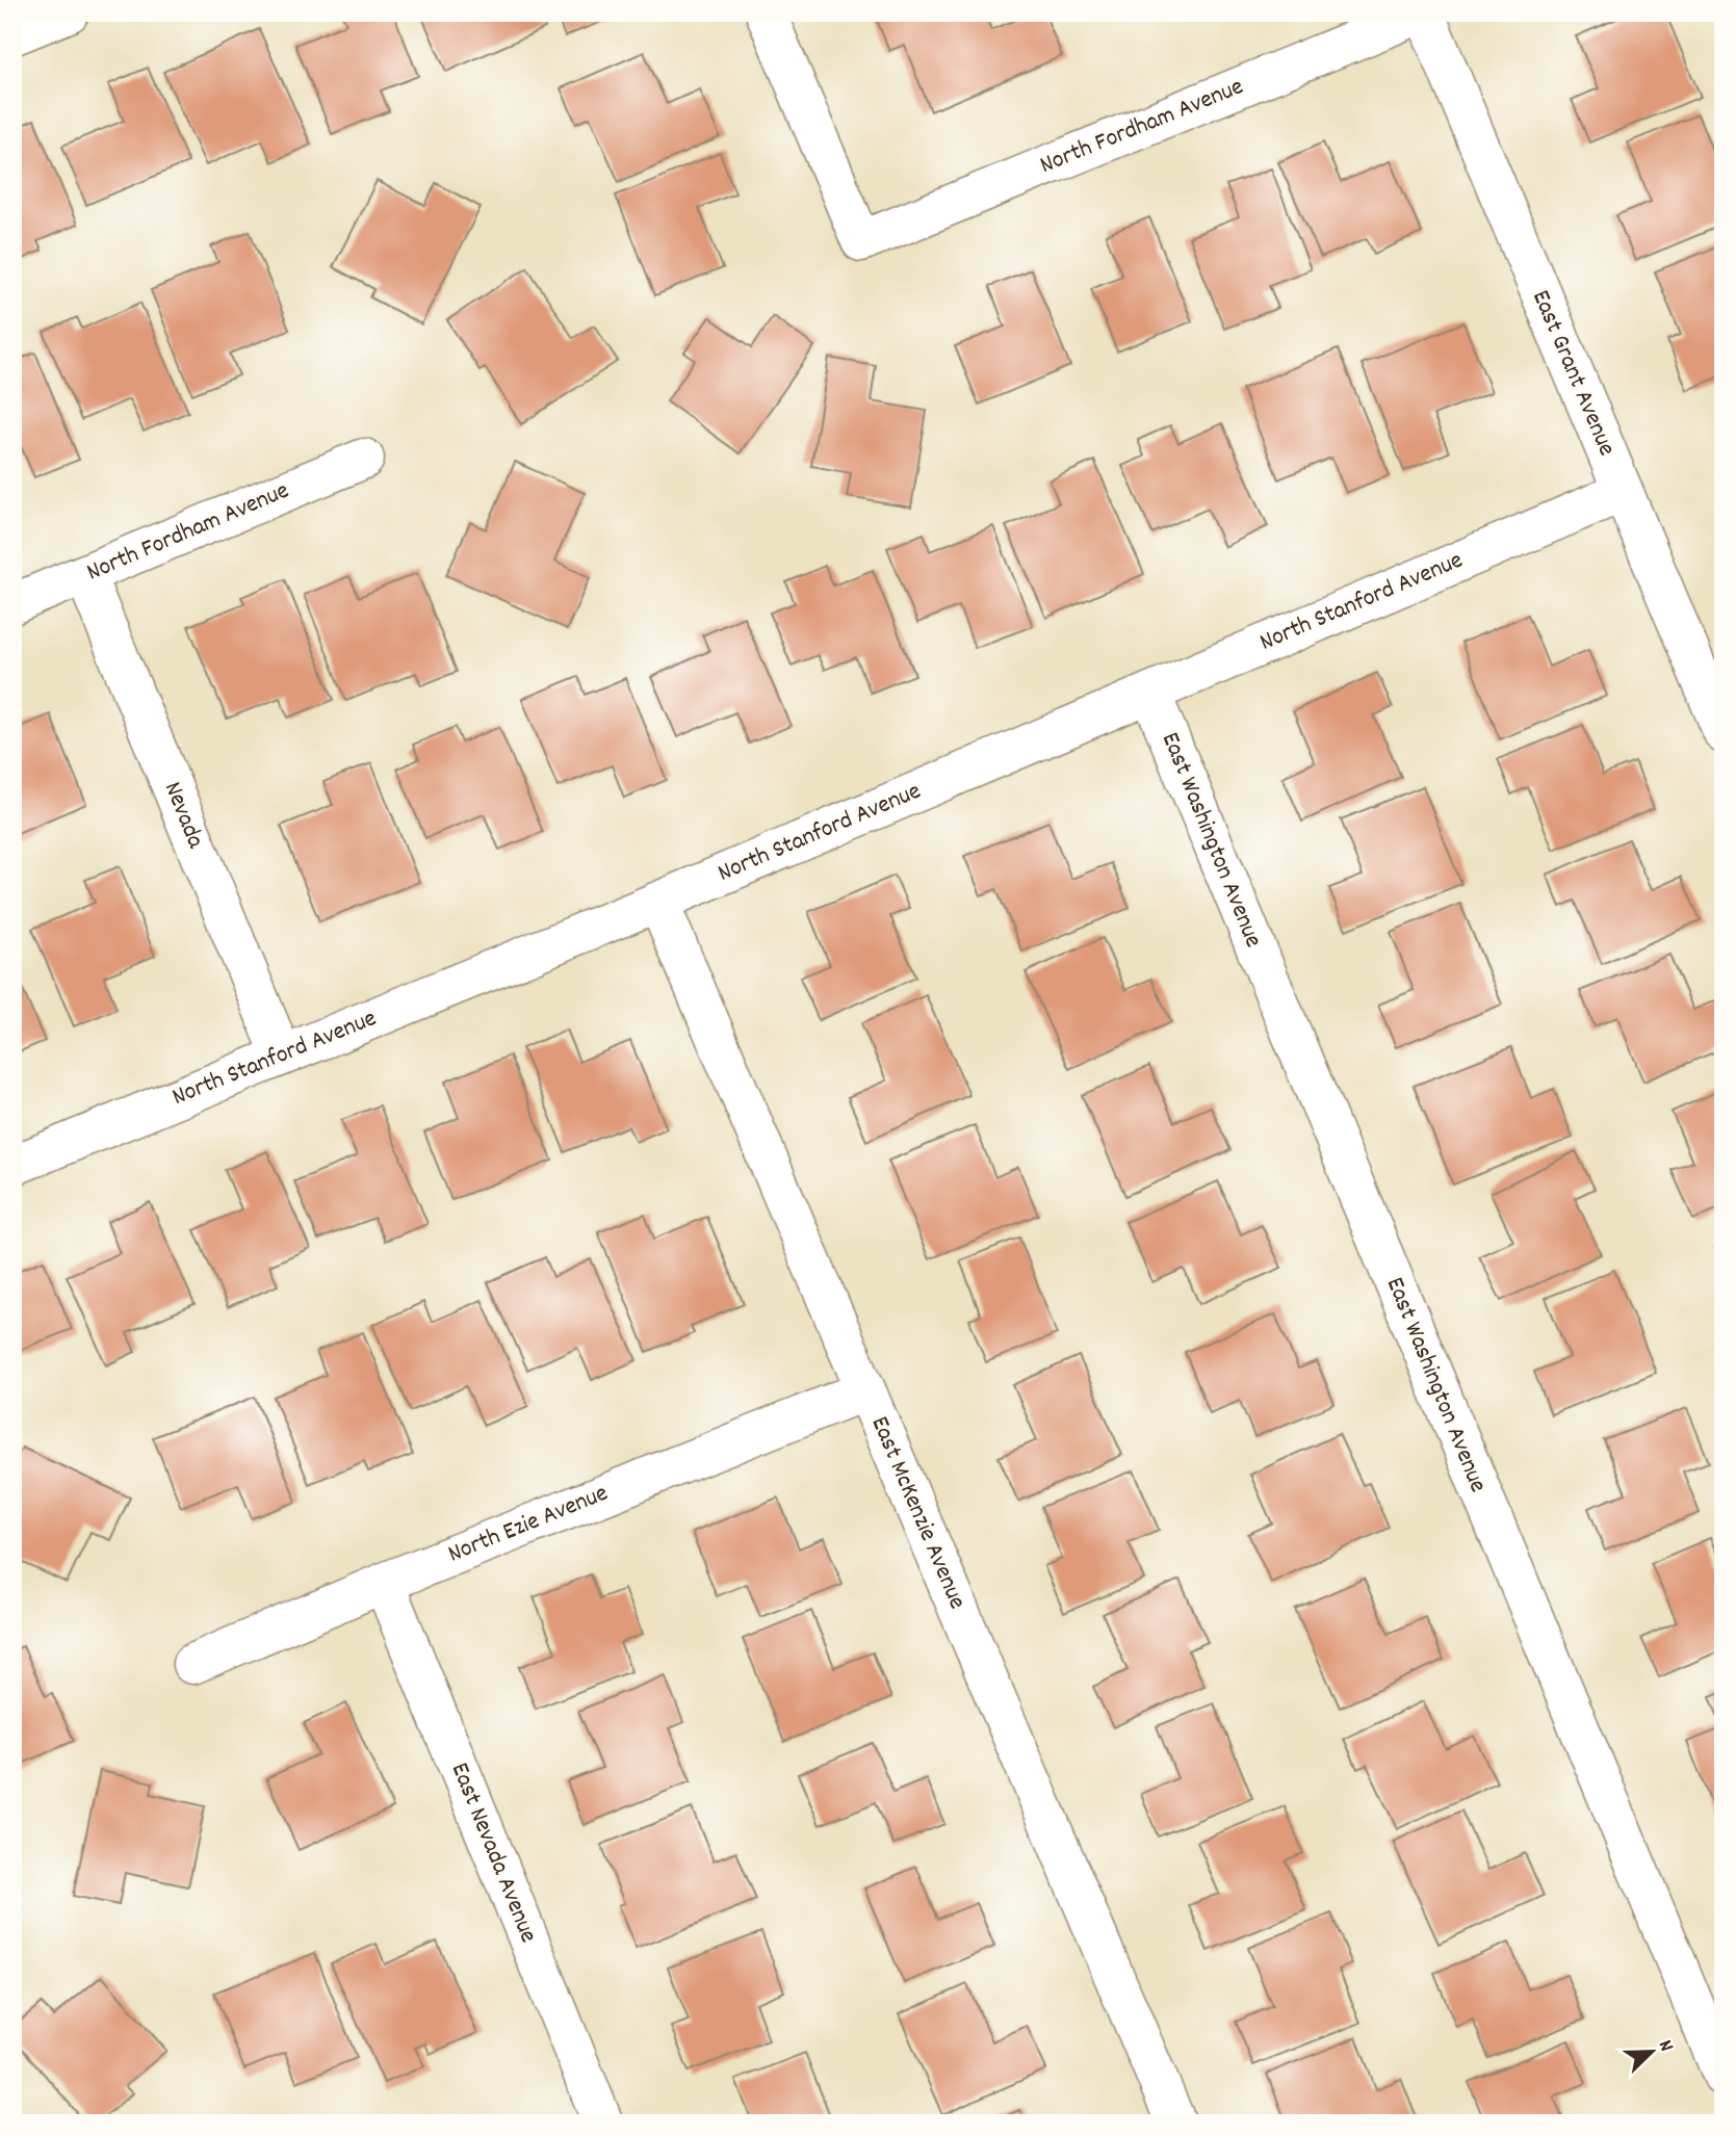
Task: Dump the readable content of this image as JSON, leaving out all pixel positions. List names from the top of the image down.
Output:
{
  "streets": {
    "street": [
      "North Fordham Avenue",
      "East Grant Avenue",
      "North Stanford Avenue",
      "Nevada",
      "East Washington Avenue",
      "East McKenzie Avenue",
      "North Ezie Avenue",
      "East Nevada Avenue"
    ]
  },
  "crossings": [
    ["North Fordham Avenue", "East Grant Avenue"],
    ["North Fordham Avenue", "Nevada"],
    ["East Grant Avenue", "North Stanford Avenue"],
    ["North Stanford Avenue", "Nevada"],
    ["North Stanford Avenue", "East Washington Avenue"],
    ["North Stanford Avenue", "East McKenzie Avenue"],
    ["East McKenzie Avenue", "North Ezie Avenue"],
    ["North Ezie Avenue", "East Nevada Avenue"]
  ],
  "north": "top right"
}
